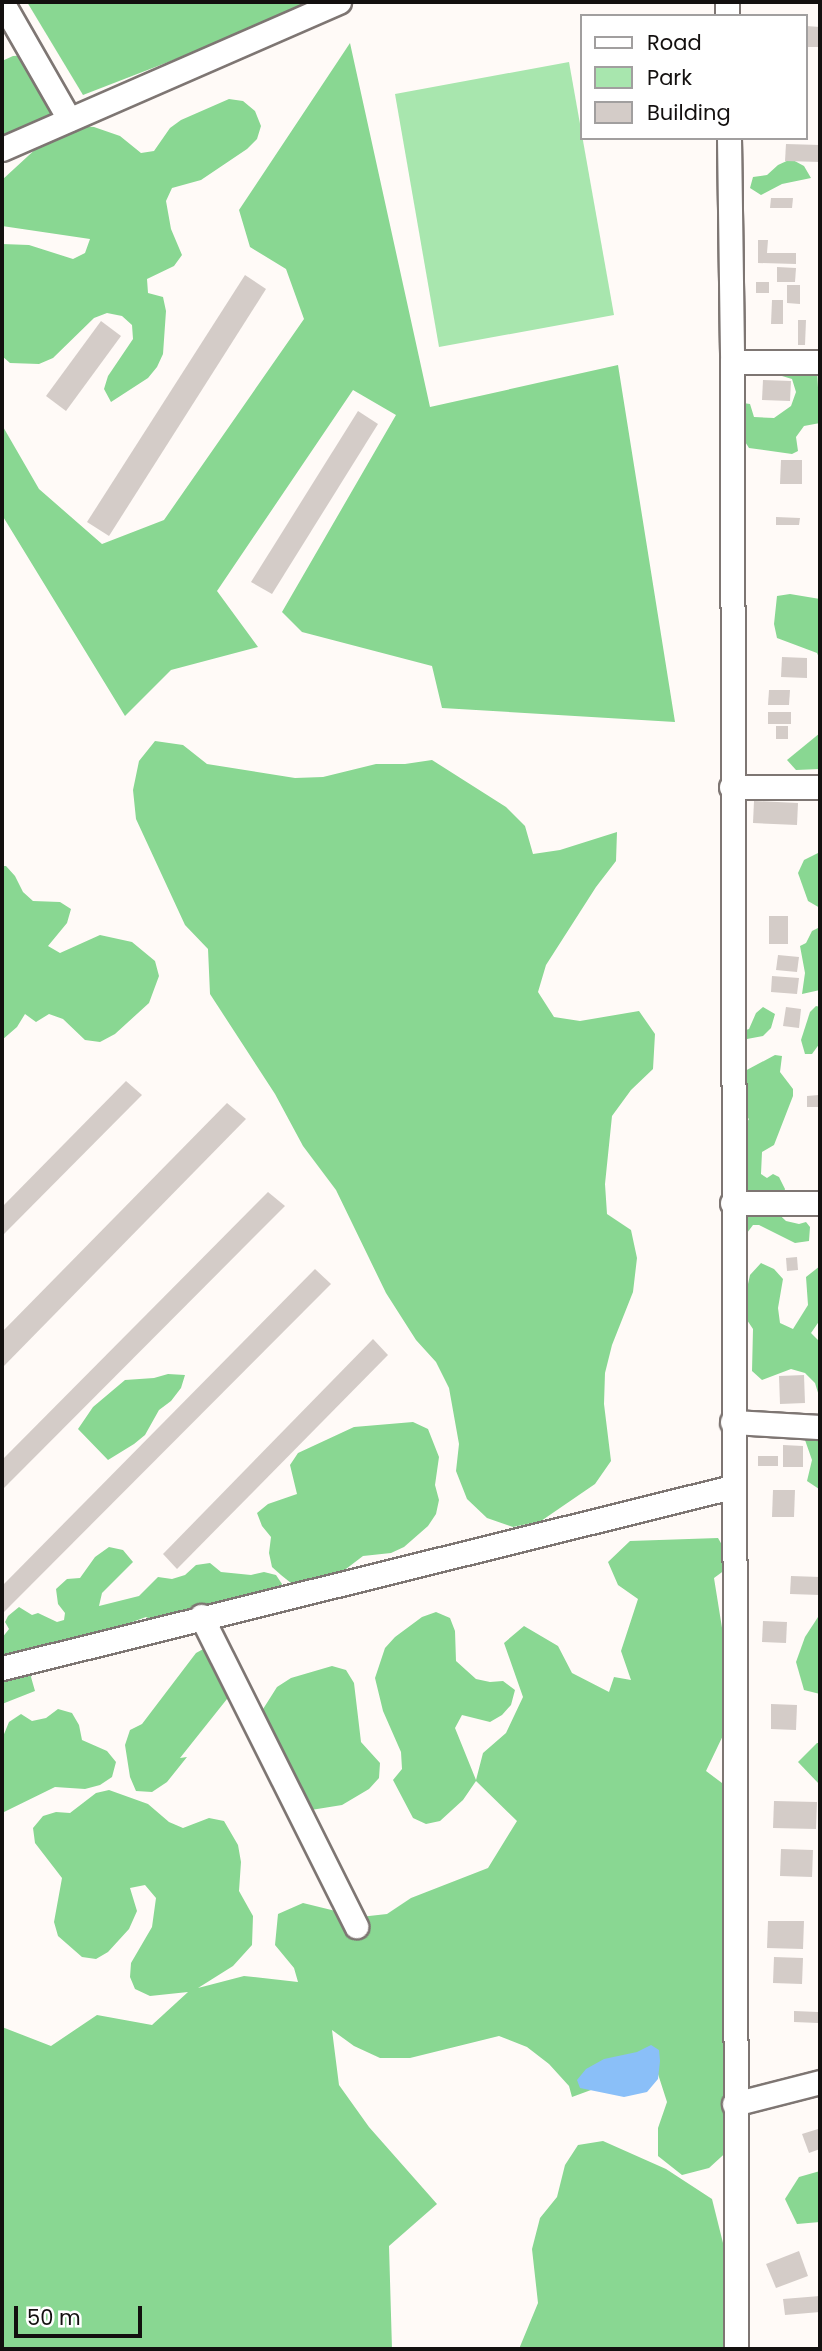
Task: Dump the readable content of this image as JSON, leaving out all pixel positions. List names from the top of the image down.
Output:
{
  "legend": ["Road", "Park", "Building"],
  "scale_bar": "50 m"
}
